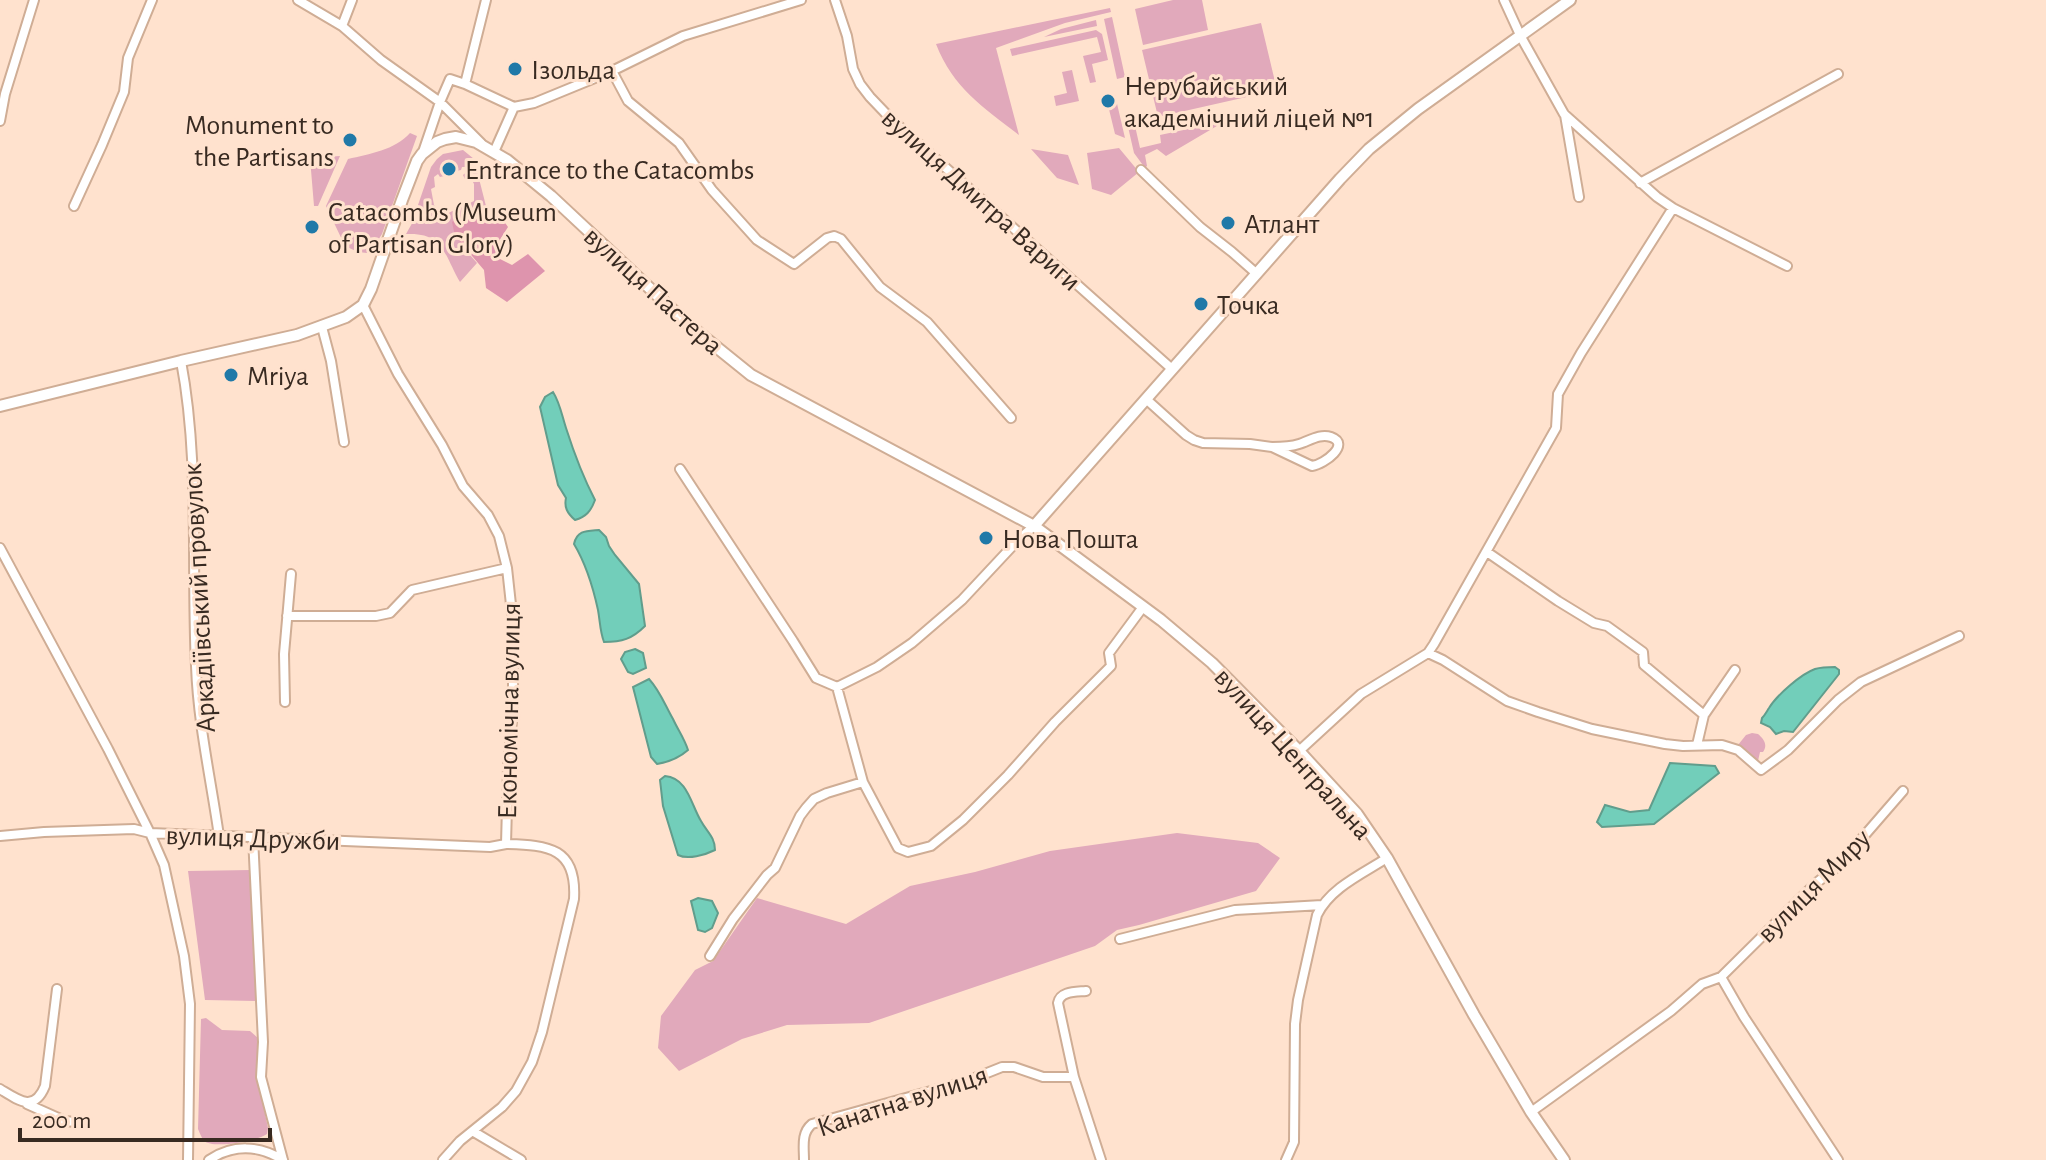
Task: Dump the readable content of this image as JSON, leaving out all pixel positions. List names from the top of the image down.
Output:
{
  "streets": {
    "street": [
      "вулиця Дмитра Вариги",
      "вулиця Пастера",
      "Аркадіївський провулок",
      "Економічна вулиця",
      "вулиця Центральна",
      "вулиця Дружби",
      "вулиця Миру",
      "Канатна вулиця"
    ]
  },
  "crossings": [
    ["вулиця Пастера", "вулиця Центральна"],
    ["Аркадіївський провулок", "вулиця Дружби"],
    ["Економічна вулиця", "вулиця Дружби"],
    ["вулиця Центральна", "вулиця Миру"]
  ],
  "places": [
    "Ізольда",
    "Нерубайський академічний ліцей №1",
    "Monument to the Partisans",
    "Entrance to the Catacombs",
    "Атлант",
    "Catacombs (Museum of Partisan Glory)",
    "Точка",
    "Mriya",
    "Нова Пошта"
  ],
  "scale_bar": "200 m"
}
